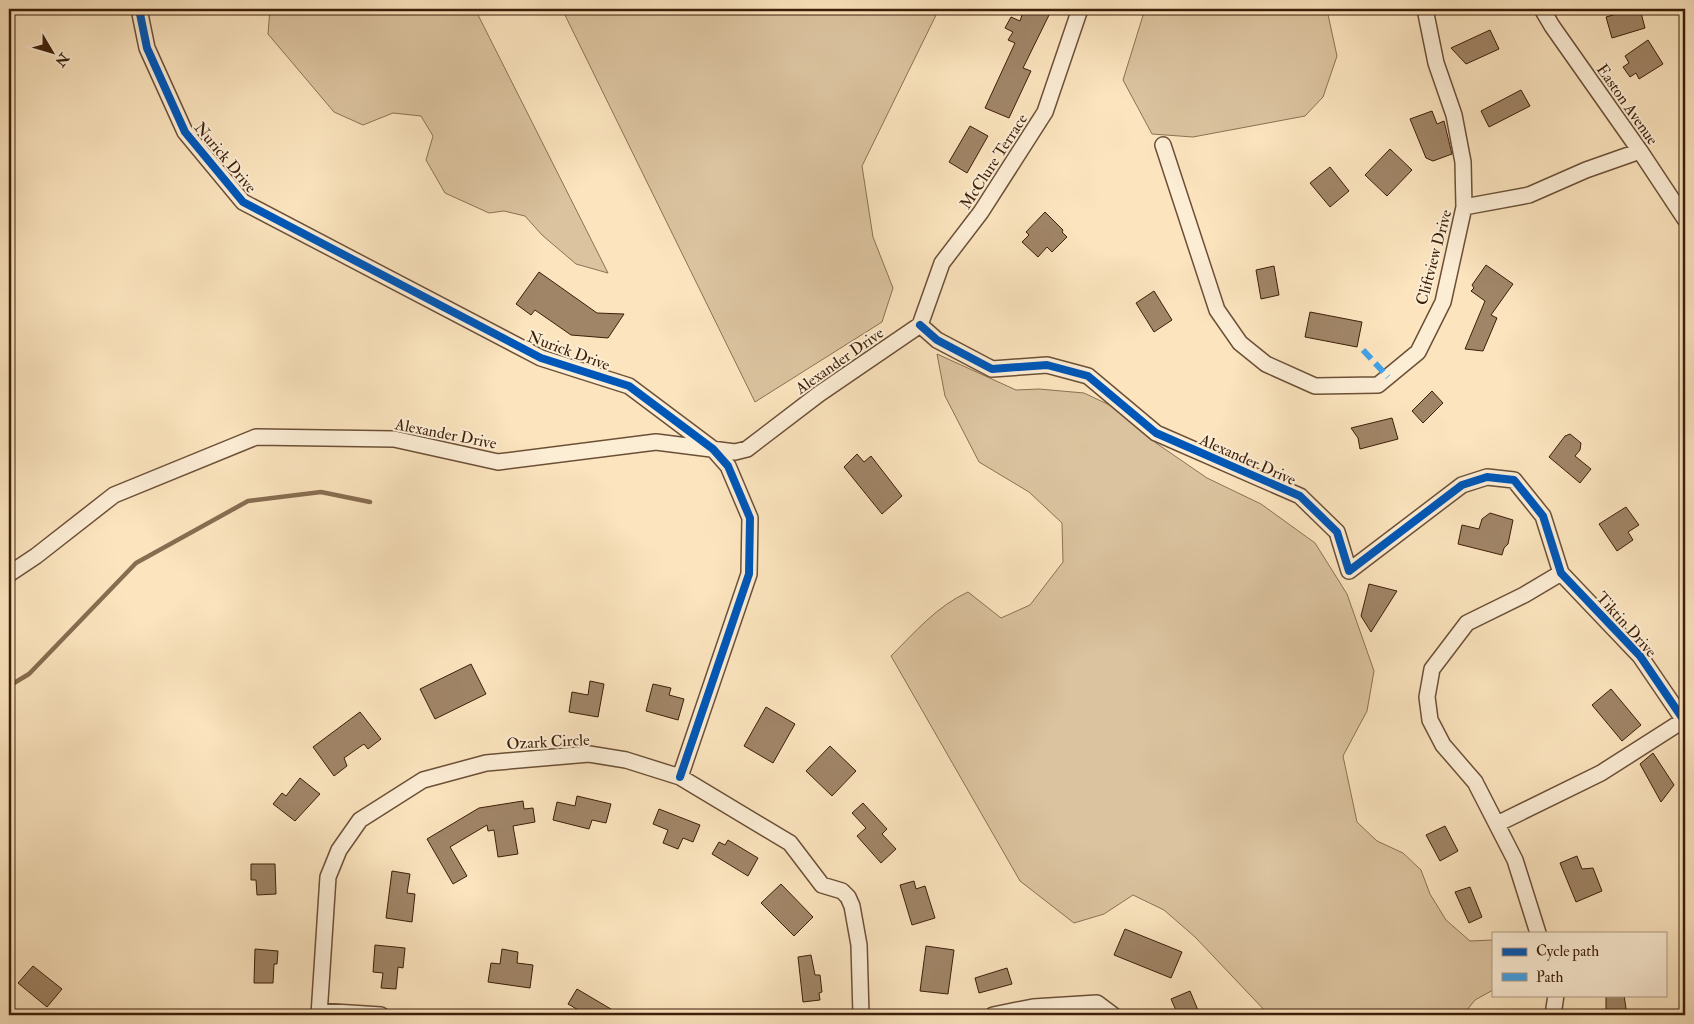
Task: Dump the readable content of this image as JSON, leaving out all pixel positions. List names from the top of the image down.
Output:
{
  "streets": {
    "street": [
      "Easton Avenue",
      "Nurick Drive",
      "McClure Terrace",
      "Cliftview Drive",
      "Alexander Drive",
      "Tiktin Drive",
      "Ozark Circle"
    ]
  },
  "crossings": [
    ["Easton Avenue", "Cliftview Drive"],
    ["Nurick Drive", "Alexander Drive"],
    ["Nurick Drive", "Ozark Circle"],
    ["McClure Terrace", "Alexander Drive"],
    ["Alexander Drive", "Tiktin Drive"]
  ],
  "legend": ["Cycle path", "Path"],
  "north": "bottom right"
}
